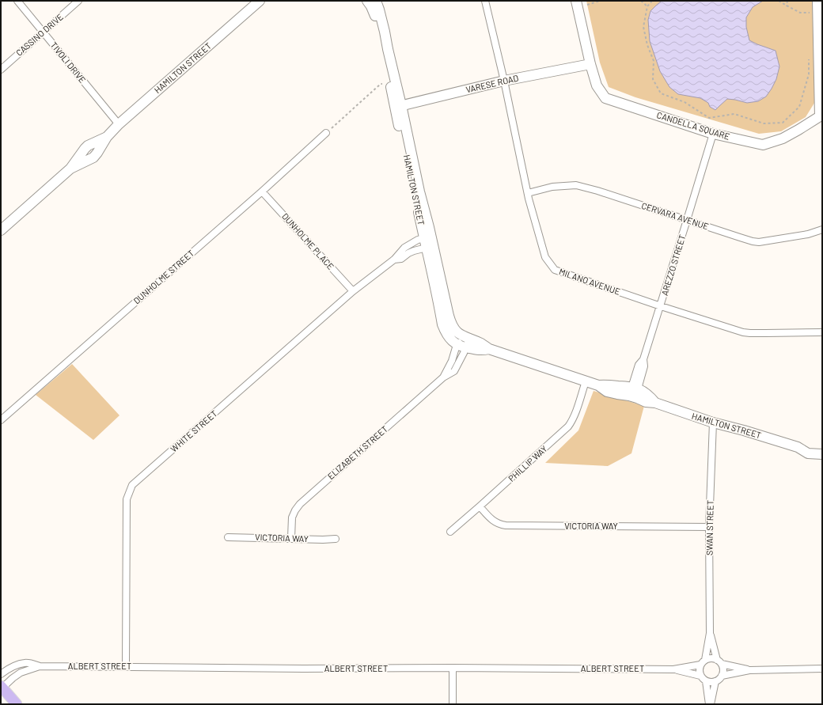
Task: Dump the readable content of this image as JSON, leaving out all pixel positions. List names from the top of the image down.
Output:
{
  "streets": {
    "street": [
      "CASSINO DRIVE",
      "TIVOLI DRIVE",
      "HAMILTON STREET",
      "VARESE ROAD",
      "CANDELLA SQUARE",
      "CERVARA AVENUE",
      "DUNHOLME PLACE",
      "AREZZO STREET",
      "DUNHOLME STREET",
      "MILANO AVENUE",
      "WHITE STREET",
      "ELIZABETH STREET",
      "PHILLIP WAY",
      "VICTORIA WAY",
      "SWAN STREET",
      "ALBERT STREET"
    ]
  },
  "crossings": [
    ["CASSINO DRIVE", "TIVOLI DRIVE"],
    ["TIVOLI DRIVE", "HAMILTON STREET"],
    ["HAMILTON STREET", "VARESE ROAD"],
    ["HAMILTON STREET", "AREZZO STREET"],
    ["HAMILTON STREET", "WHITE STREET"],
    ["HAMILTON STREET", "ELIZABETH STREET"],
    ["HAMILTON STREET", "PHILLIP WAY"],
    ["HAMILTON STREET", "SWAN STREET"],
    ["VARESE ROAD", "CANDELLA SQUARE"],
    ["VARESE ROAD", "MILANO AVENUE"],
    ["CANDELLA SQUARE", "AREZZO STREET"],
    ["CERVARA AVENUE", "AREZZO STREET"],
    ["CERVARA AVENUE", "MILANO AVENUE"],
    ["DUNHOLME PLACE", "DUNHOLME STREET"],
    ["DUNHOLME PLACE", "WHITE STREET"],
    ["AREZZO STREET", "MILANO AVENUE"],
    ["WHITE STREET", "ALBERT STREET"],
    ["ELIZABETH STREET", "VICTORIA WAY"],
    ["PHILLIP WAY", "VICTORIA WAY"],
    ["VICTORIA WAY", "SWAN STREET"],
    ["SWAN STREET", "ALBERT STREET"]
  ]
}
